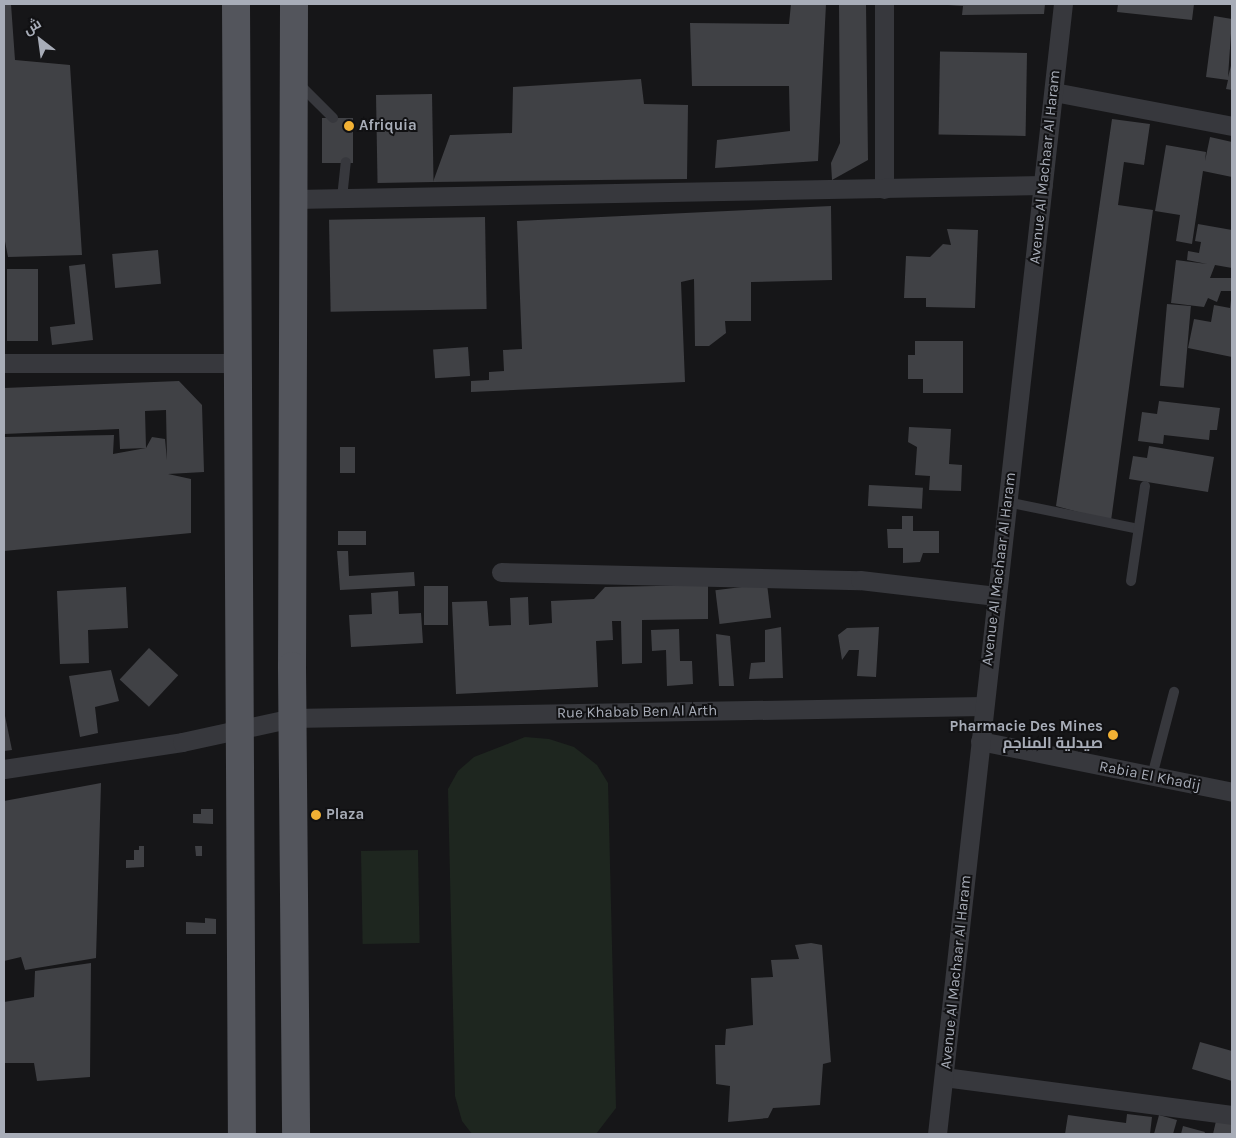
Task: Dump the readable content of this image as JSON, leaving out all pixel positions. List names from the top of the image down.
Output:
{
  "streets": {
    "street": ["Avenue Al Machaar Al Haram", "Rue Khabab Ben Al Arth", "Rabia El Khadij"]
  },
  "crossings": [
    ["Avenue Al Machaar Al Haram", "Rue Khabab Ben Al Arth"],
    ["Avenue Al Machaar Al Haram", "Rabia El Khadij"]
  ],
  "places": ["Afriquia", "Pharmacie Des Mines صيدلية المناجم", "Plaza"],
  "north": "top left"
}
